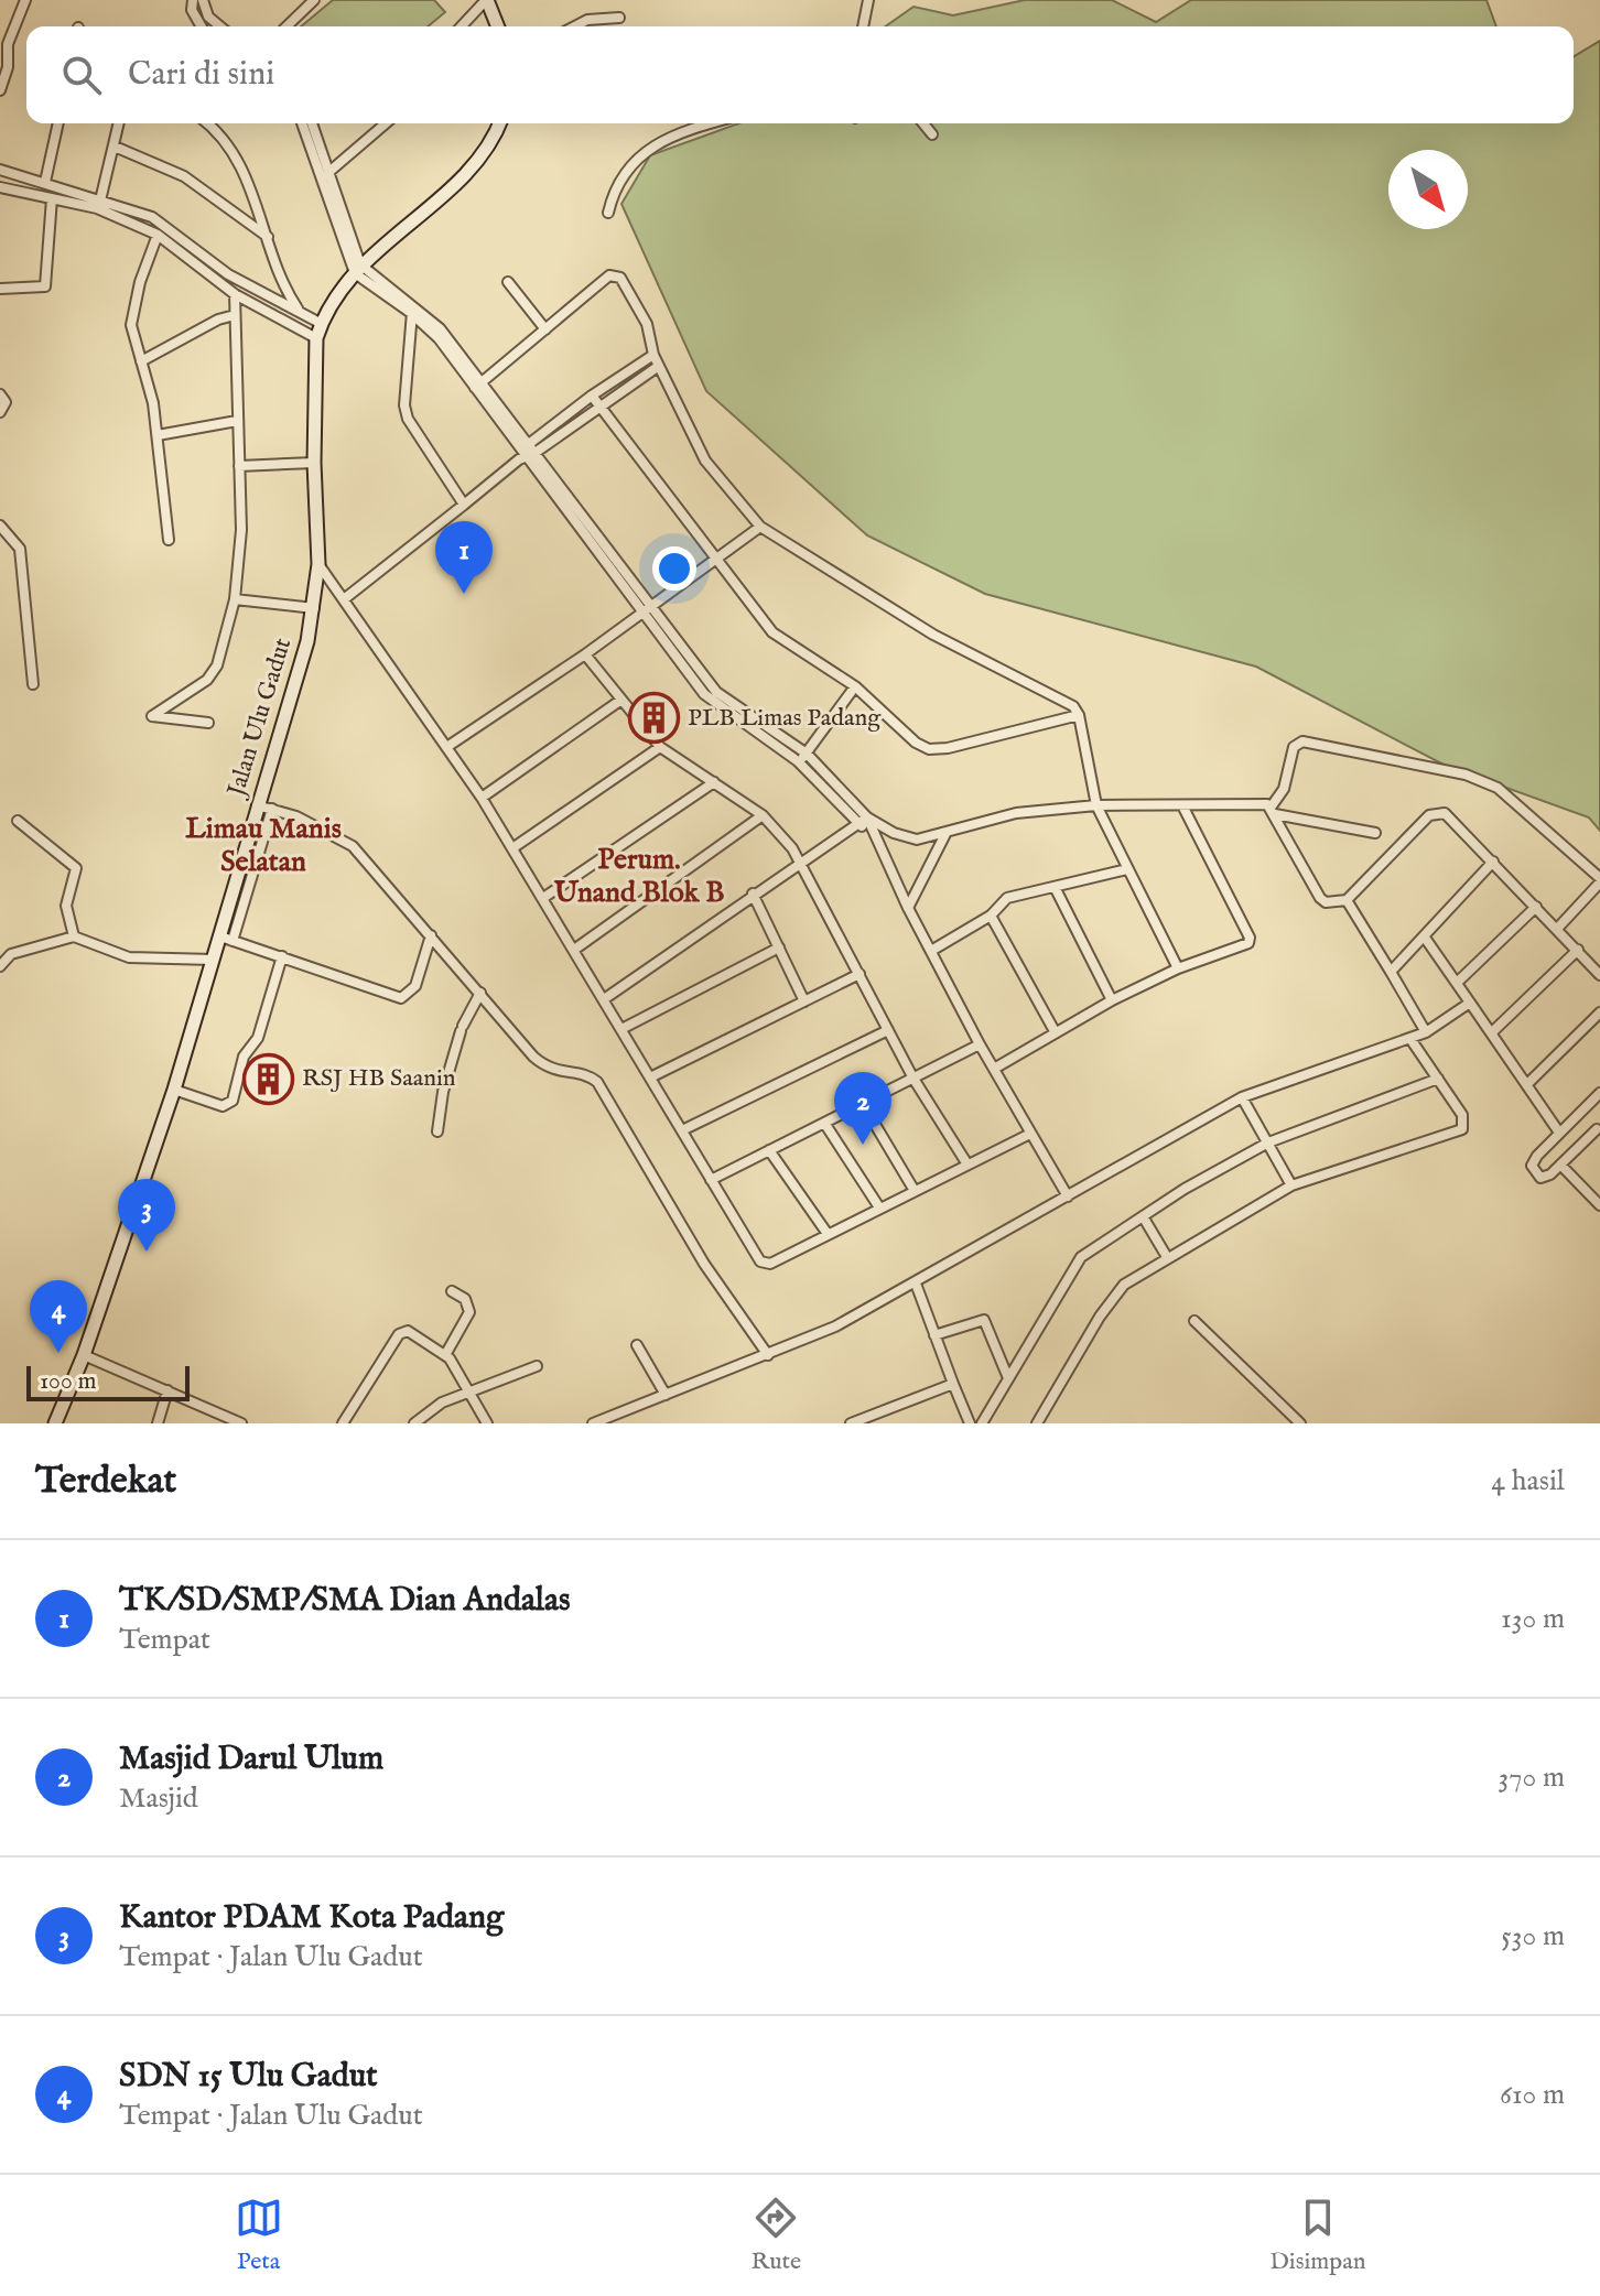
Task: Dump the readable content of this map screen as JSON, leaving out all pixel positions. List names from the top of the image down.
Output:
{
  "streets": {
    "street": ["Jalan Ulu Gadut"]
  },
  "districts": ["Limau Manis Selatan", "Perum. Unand Blok B"],
  "places": {
    "building": ["PLB Limas Padang", "RSJ HB Saanin"]
  },
  "scale_bar": "100 m",
  "north": "bottom right",
  "page": {
    "search": "Cari di sini",
    "pins": [
      "1",
      "2",
      "3",
      "4"
    ],
    "scale": "100 m",
    "heading": ["Terdekat", "4 hasil"],
    "list": [
      {
        "mark": "1",
        "name": "TK/SD/SMP/SMA Dian Andalas",
        "note": "Tempat",
        "value": "130 m"
      },
      {
        "mark": "2",
        "name": "Masjid Darul Ulum",
        "note": "Masjid",
        "value": "370 m"
      },
      {
        "mark": "3",
        "name": "Kantor PDAM Kota Padang",
        "note": "Tempat · Jalan Ulu Gadut",
        "value": "530 m"
      },
      {
        "mark": "4",
        "name": "SDN 15 Ulu Gadut",
        "note": "Tempat · Jalan Ulu Gadut",
        "value": "610 m"
      }
    ],
    "nav": ["Peta", "Rute", "Disimpan"]
  }
}
